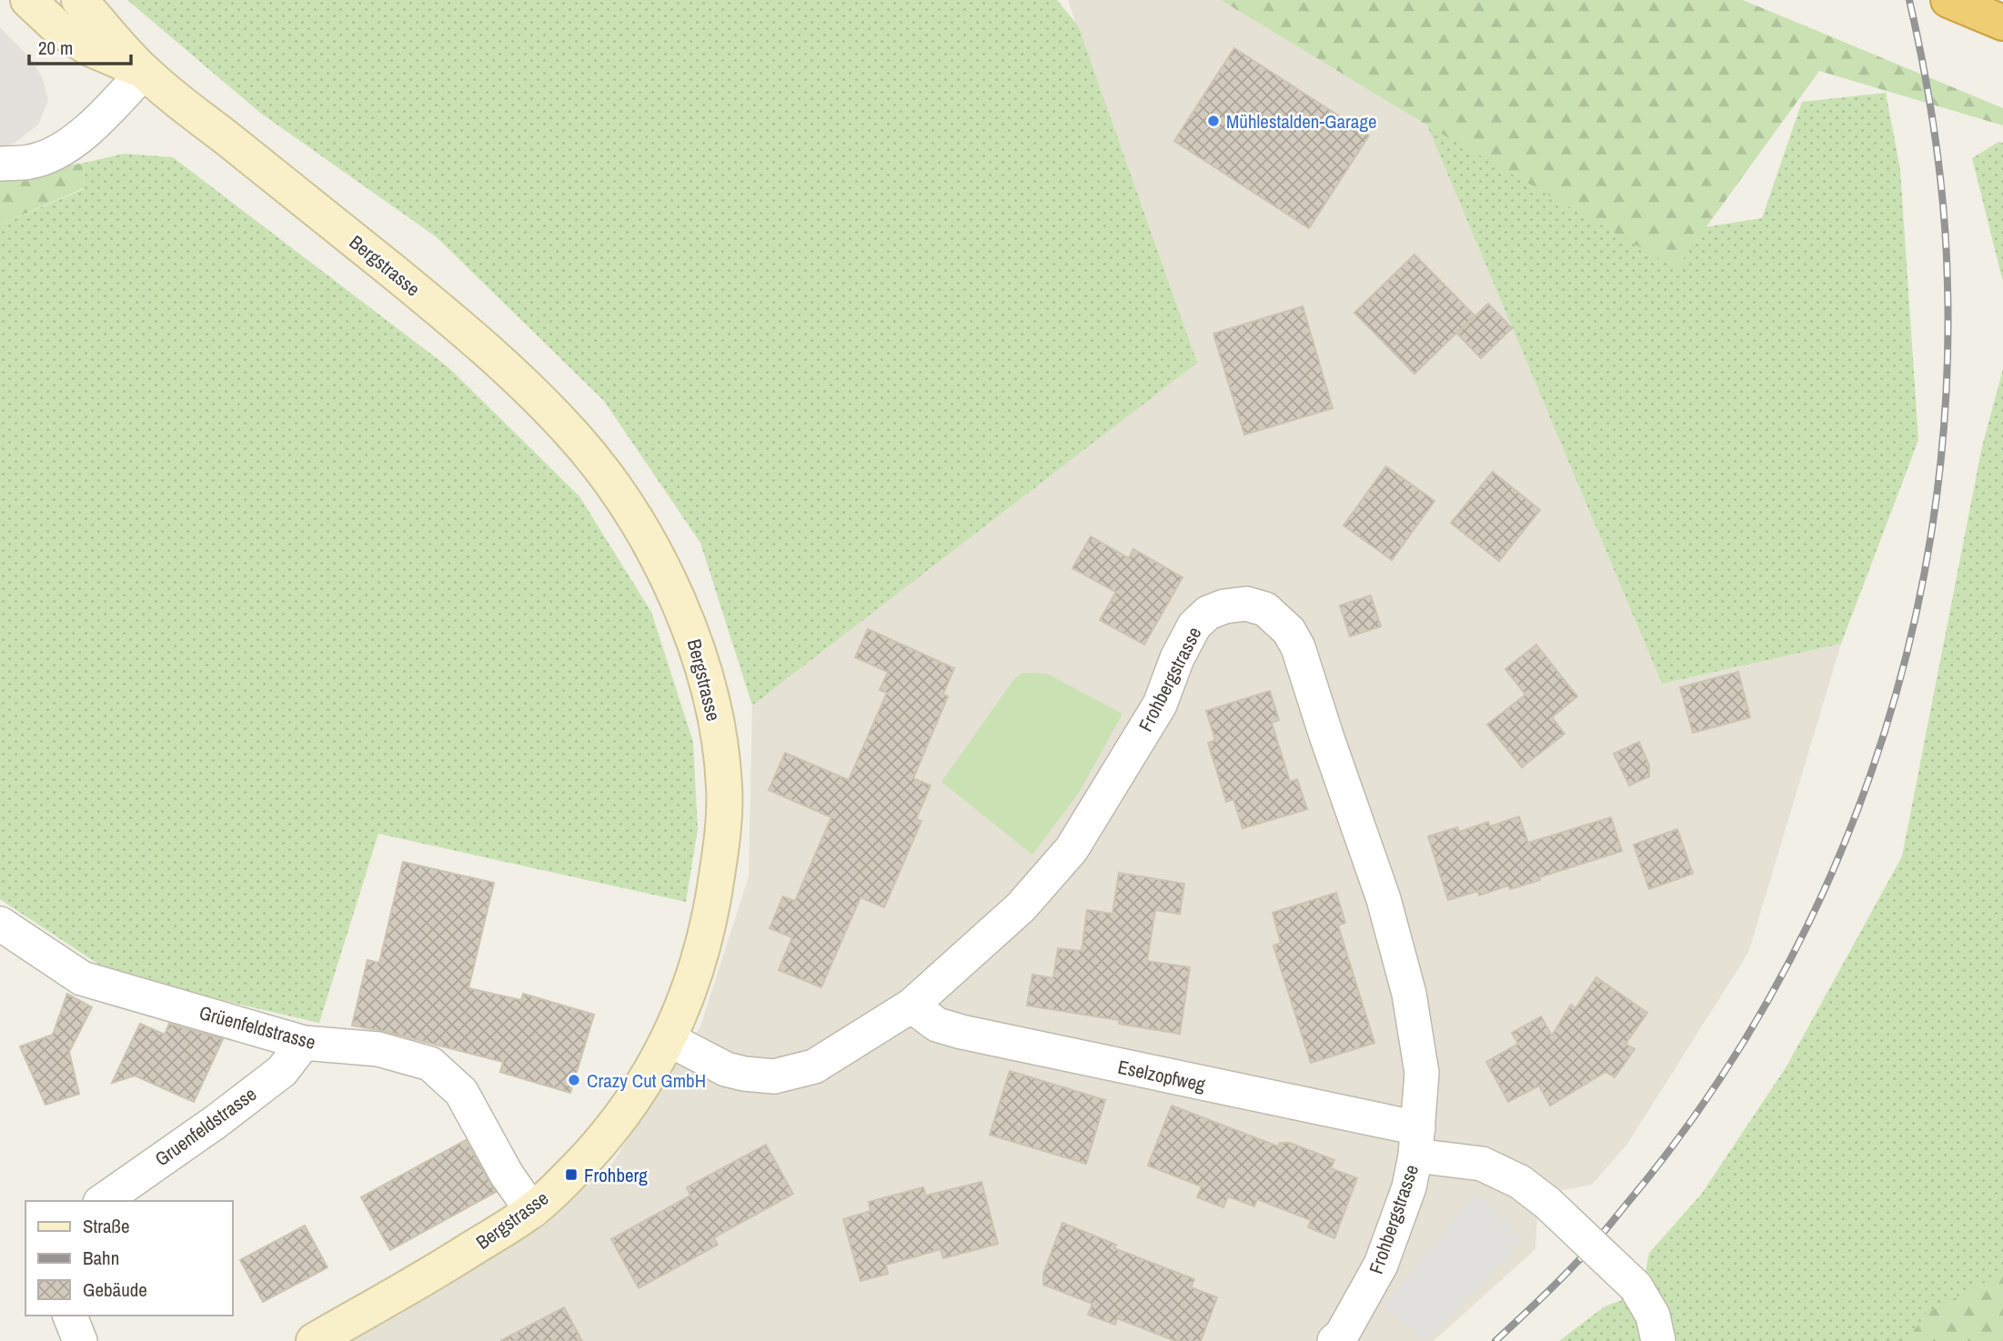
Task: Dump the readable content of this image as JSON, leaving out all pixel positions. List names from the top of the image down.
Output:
{
  "streets": {
    "main road": ["Bergstrasse"],
    "street": [
      "Frohbergstrasse",
      "Grüenfeldstrasse",
      "Eselzopfweg",
      "Gruenfeldstrasse"
    ]
  },
  "crossings": [
    ["Bergstrasse", "Frohbergstrasse"],
    ["Bergstrasse", "Grüenfeldstrasse"],
    ["Frohbergstrasse", "Eselzopfweg"],
    ["Grüenfeldstrasse", "Gruenfeldstrasse"]
  ],
  "places": {
    "other": ["Mühlestalden-Garage", "Crazy Cut GmbH"],
    "transit": ["Frohberg"]
  },
  "legend": ["Straße", "Bahn", "Gebäude"],
  "scale_bar": "20 m"
}
